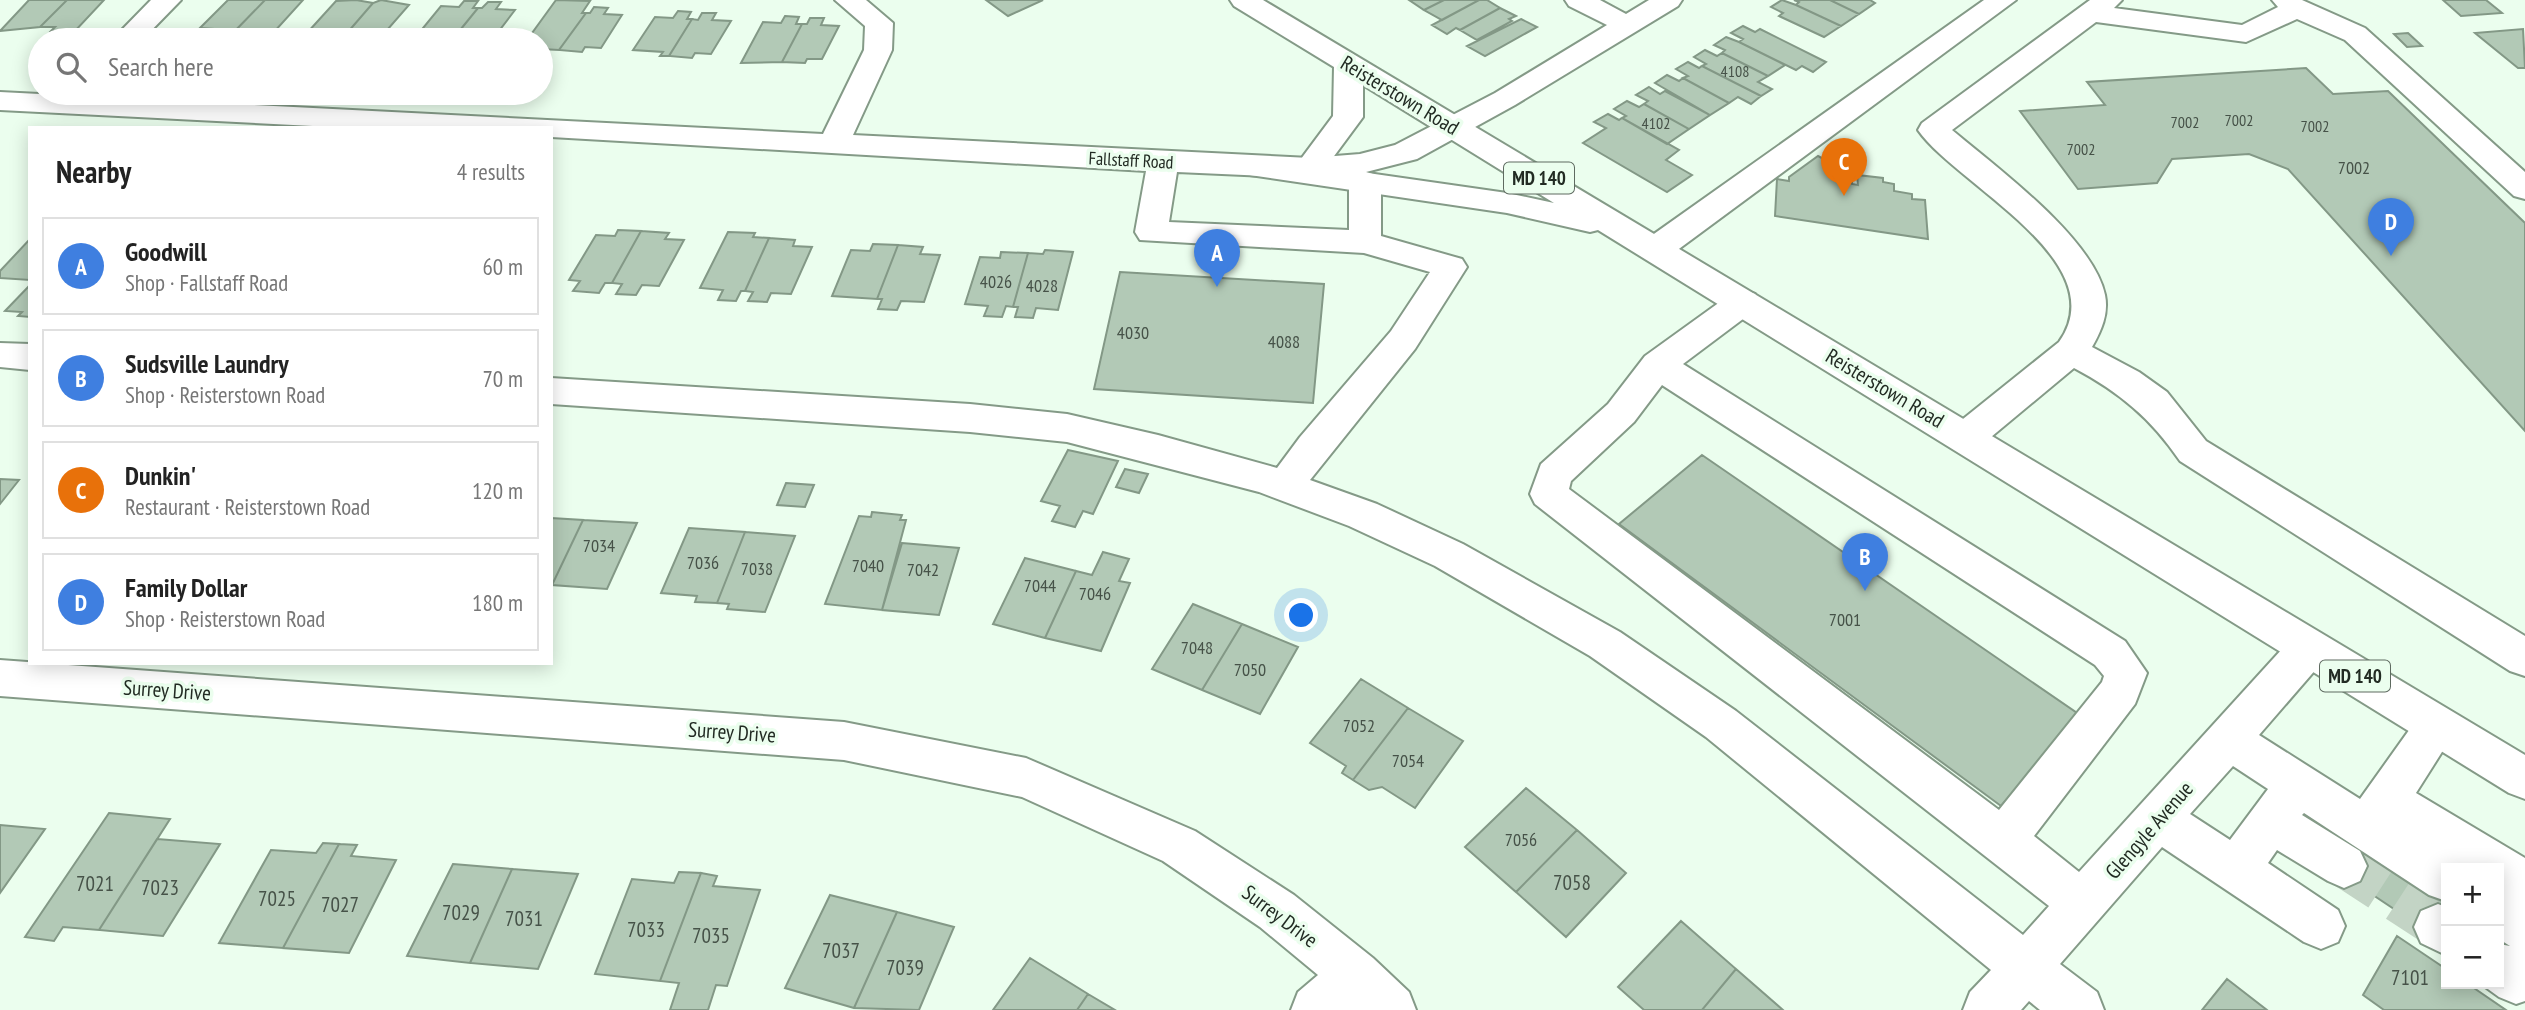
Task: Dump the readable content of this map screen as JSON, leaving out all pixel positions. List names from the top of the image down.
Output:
{
  "streets": {
    "street": [
      "Reisterstown Road",
      "Fallstaff Road",
      "MD 140",
      "Surrey Drive",
      "Glengyle Avenue"
    ]
  },
  "crossings": [
    ["Reisterstown Road", "Fallstaff Road"],
    ["Reisterstown Road", "Glengyle Avenue"]
  ],
  "house_numbers": [
    "4108",
    "7002",
    "7002",
    "4102",
    "7002",
    "7002",
    "7002",
    "4026",
    "4028",
    "4030",
    "4088",
    "7034",
    "7036",
    "7040",
    "7038",
    "7042",
    "7044",
    "7046",
    "7001",
    "7048",
    "7050",
    "7052",
    "7054",
    "7056",
    "7058",
    "7021",
    "7023",
    "7025",
    "7027",
    "7029",
    "7031",
    "7033",
    "7035",
    "7037",
    "7039",
    "7101"
  ],
  "page": {
    "search": "Search here",
    "heading": ["Nearby", "4 results"],
    "pins": [
      "C",
      "D",
      "A",
      "B"
    ],
    "list": [
      {
        "mark": "A",
        "name": "Goodwill",
        "note": "Shop · Fallstaff Road",
        "value": "60 m"
      },
      {
        "mark": "B",
        "name": "Sudsville Laundry",
        "note": "Shop · Reisterstown Road",
        "value": "70 m"
      },
      {
        "mark": "C",
        "name": "Dunkin'",
        "note": "Restaurant · Reisterstown Road",
        "value": "120 m"
      },
      {
        "mark": "D",
        "name": "Family Dollar",
        "note": "Shop · Reisterstown Road",
        "value": "180 m"
      }
    ],
    "map_buttons": ["+", "−"]
  }
}
